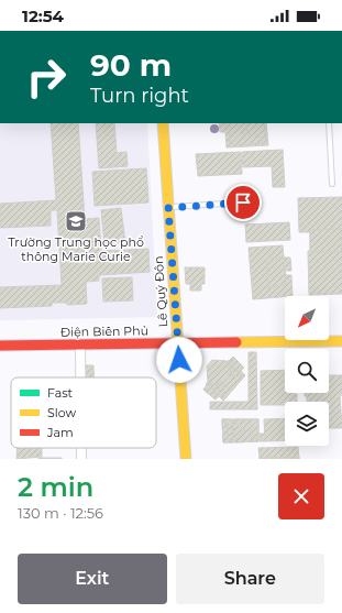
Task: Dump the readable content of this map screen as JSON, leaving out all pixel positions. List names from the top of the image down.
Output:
{
  "streets": {
    "main road": ["Lê Quý Đôn", "Điện Biên Phủ"]
  },
  "crossings": [
    ["Lê Quý Đôn", "Điện Biên Phủ"]
  ],
  "places": {
    "school or university": ["Trường Trung học phổ thông Marie Curie"]
  },
  "legend": ["Fast", "Slow", "Jam"],
  "north": "bottom left",
  "page": {
    "status": "12:54",
    "turn": ["90 m", "Turn right"],
    "heading": ["2 min", "130 m · 12:56"],
    "buttons": ["Exit", "Share"]
  }
}
